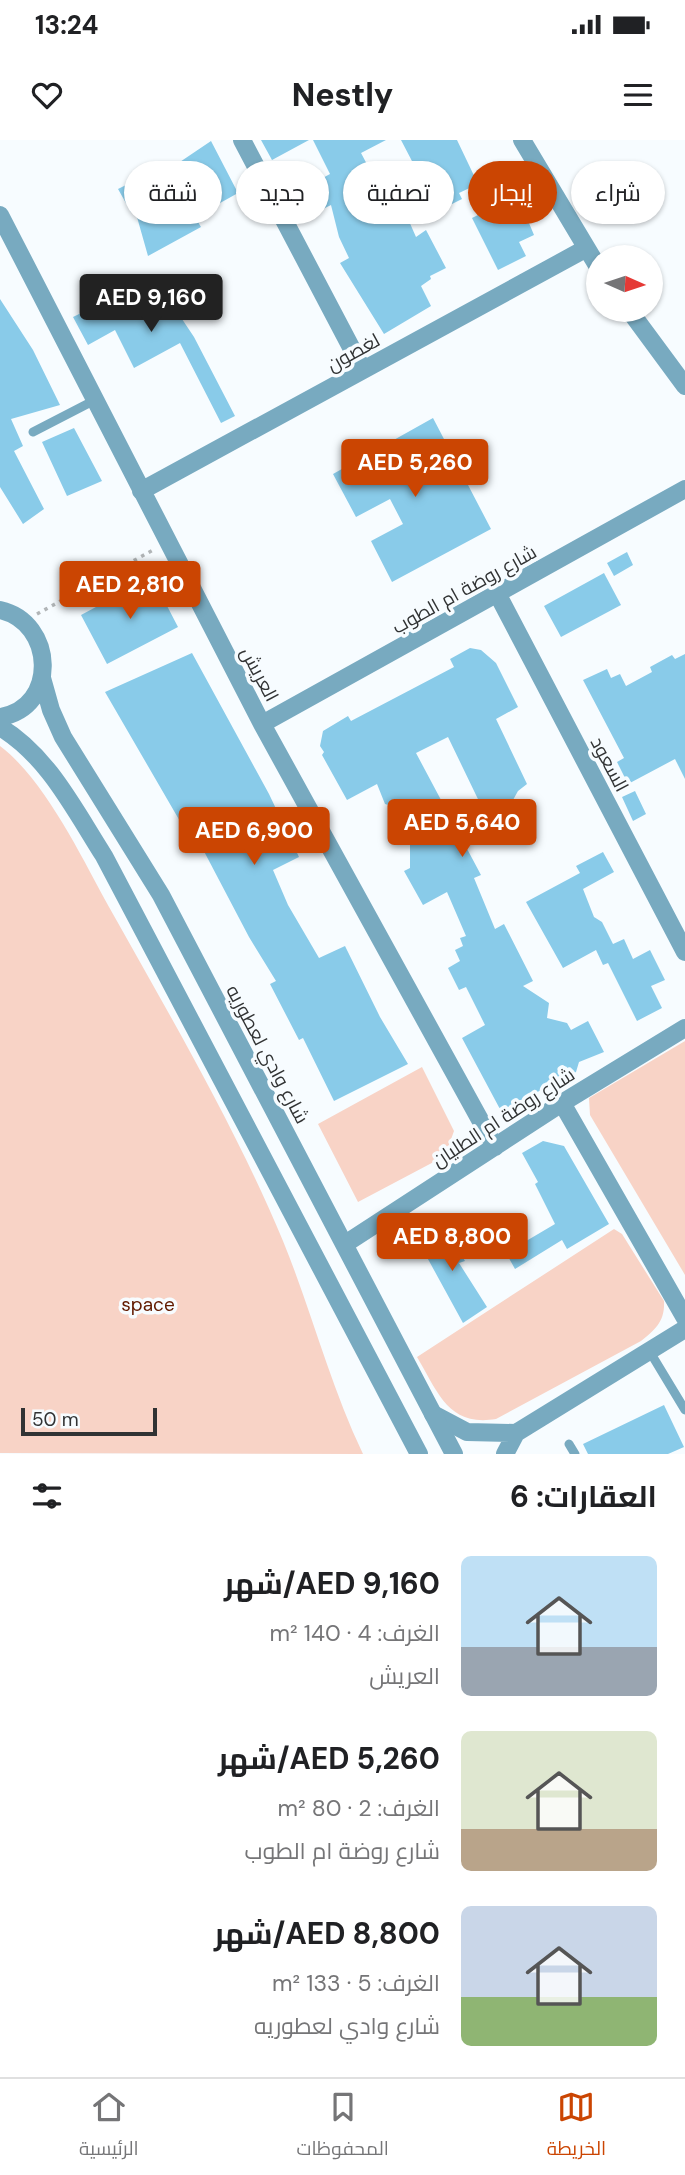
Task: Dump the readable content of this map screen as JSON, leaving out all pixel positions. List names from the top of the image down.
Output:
{
  "streets": {
    "street": [
      "لغصون",
      "شارع روضة ام الطوب",
      "العريش",
      "السعود",
      "شارع وادي لعطوريه",
      "شارع روضة ام الطليان"
    ]
  },
  "crossings": [
    ["لغصون", "العريش"],
    ["شارع روضة ام الطوب", "العريش"],
    ["شارع روضة ام الطوب", "السعود"],
    ["العريش", "شارع روضة ام الطليان"],
    ["شارع وادي لعطوريه", "شارع روضة ام الطليان"]
  ],
  "parks": ["space"],
  "scale_bar": "50 m",
  "north": "right",
  "page": {
    "status": "13:24",
    "header": "Nestly",
    "chip": [
      "شراء",
      "إيجار",
      "تصفية",
      "جديد",
      "شقة"
    ],
    "price": [
      "AED 9,160",
      "AED 5,260",
      "AED 2,810",
      "AED 5,640",
      "AED 6,900",
      "AED 8,800"
    ],
    "scale": "50 m",
    "heading": "العقارات: 6",
    "list": [
      {
        "name": "AED 9,160/شهر",
        "note": "الغرف: 4 · 140 m² · العريش"
      },
      {
        "name": "AED 5,260/شهر",
        "note": "الغرف: 2 · 80 m² · شارع روضة ام الطوب"
      },
      {
        "name": "AED 8,800/شهر",
        "note": "الغرف: 5 · 133 m² · شارع وادي لعطوريه"
      }
    ],
    "tabs": ["الخريطة", "المحفوظات", "الرئيسية"]
  }
}
